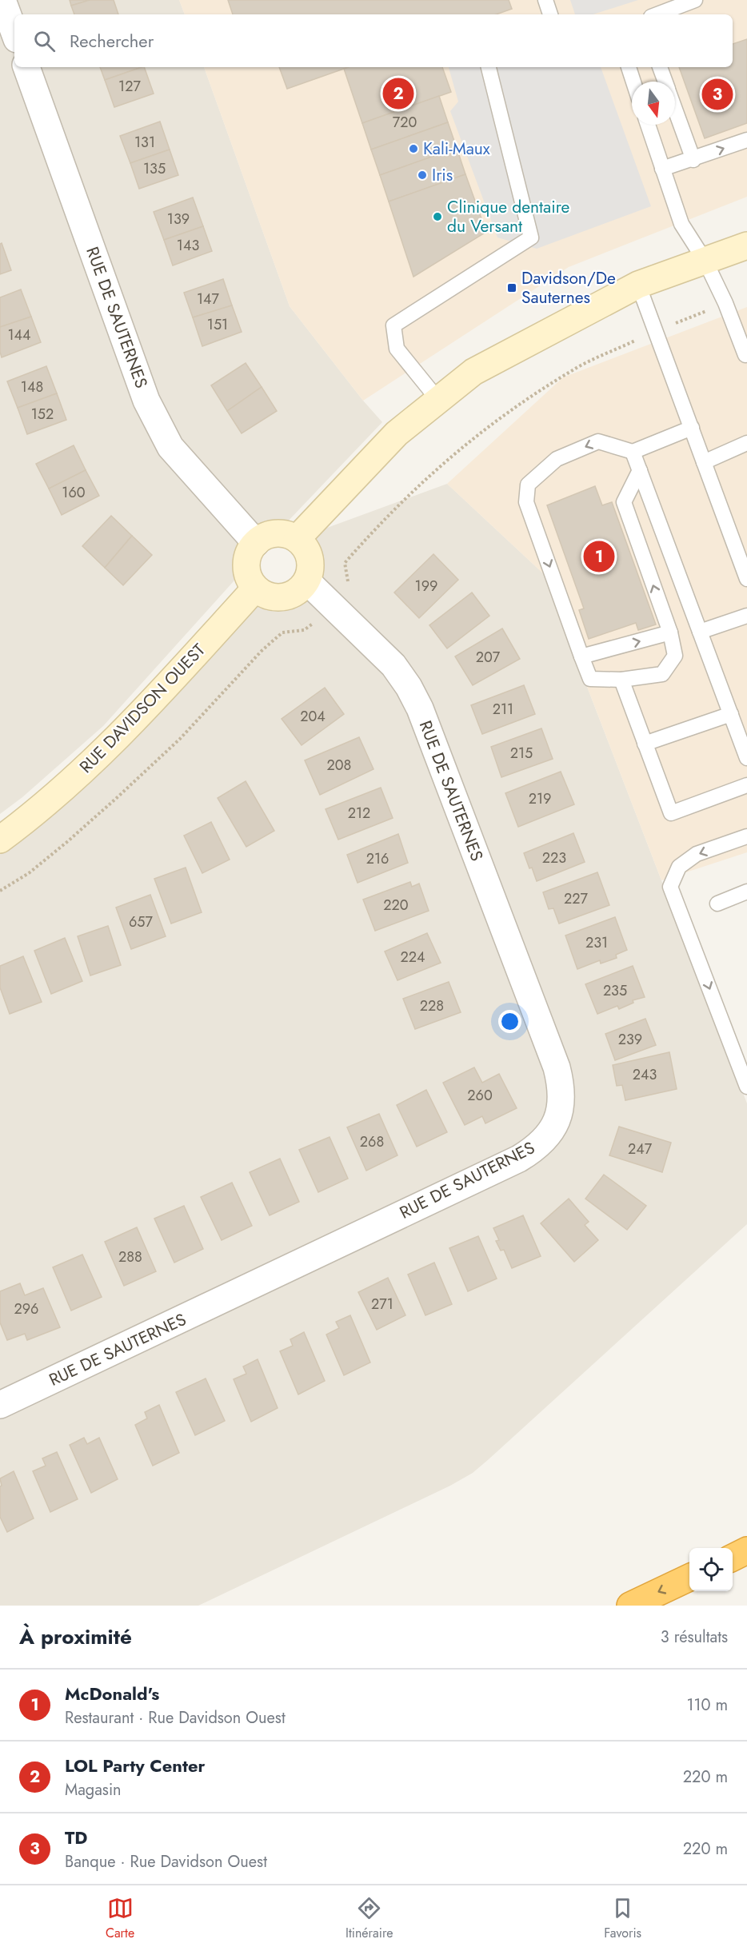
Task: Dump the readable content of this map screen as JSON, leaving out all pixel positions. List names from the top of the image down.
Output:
{
  "streets": {
    "street": ["RUE DE SAUTERNES", "RUE DAVIDSON OUEST"]
  },
  "crossings": [
    ["RUE DE SAUTERNES", "RUE DAVIDSON OUEST"]
  ],
  "places": {
    "other": ["Kali-Maux", "Iris", "Clinique dentaire du Versant"],
    "transit": ["Davidson/De Sauternes"]
  },
  "house_numbers": [
    "127",
    "720",
    "131",
    "135",
    "139",
    "143",
    "147",
    "151",
    "144",
    "148",
    "152",
    "160",
    "199",
    "207",
    "211",
    "204",
    "215",
    "208",
    "219",
    "212",
    "223",
    "216",
    "227",
    "220",
    "657",
    "231",
    "224",
    "235",
    "228",
    "239",
    "243",
    "260",
    "268",
    "247",
    "288",
    "271",
    "296"
  ],
  "north": "bottom",
  "page": {
    "search": "Rechercher",
    "pins": ["2", "3", "1"],
    "heading": ["À proximité", "3 résultats"],
    "list": [
      {
        "mark": "1",
        "name": "McDonald's",
        "note": "Restaurant · Rue Davidson Ouest",
        "value": "110 m"
      },
      {
        "mark": "2",
        "name": "LOL Party Center",
        "note": "Magasin",
        "value": "220 m"
      },
      {
        "mark": "3",
        "name": "TD",
        "note": "Banque · Rue Davidson Ouest",
        "value": "220 m"
      }
    ],
    "nav": ["Carte", "Itinéraire", "Favoris"]
  }
}
